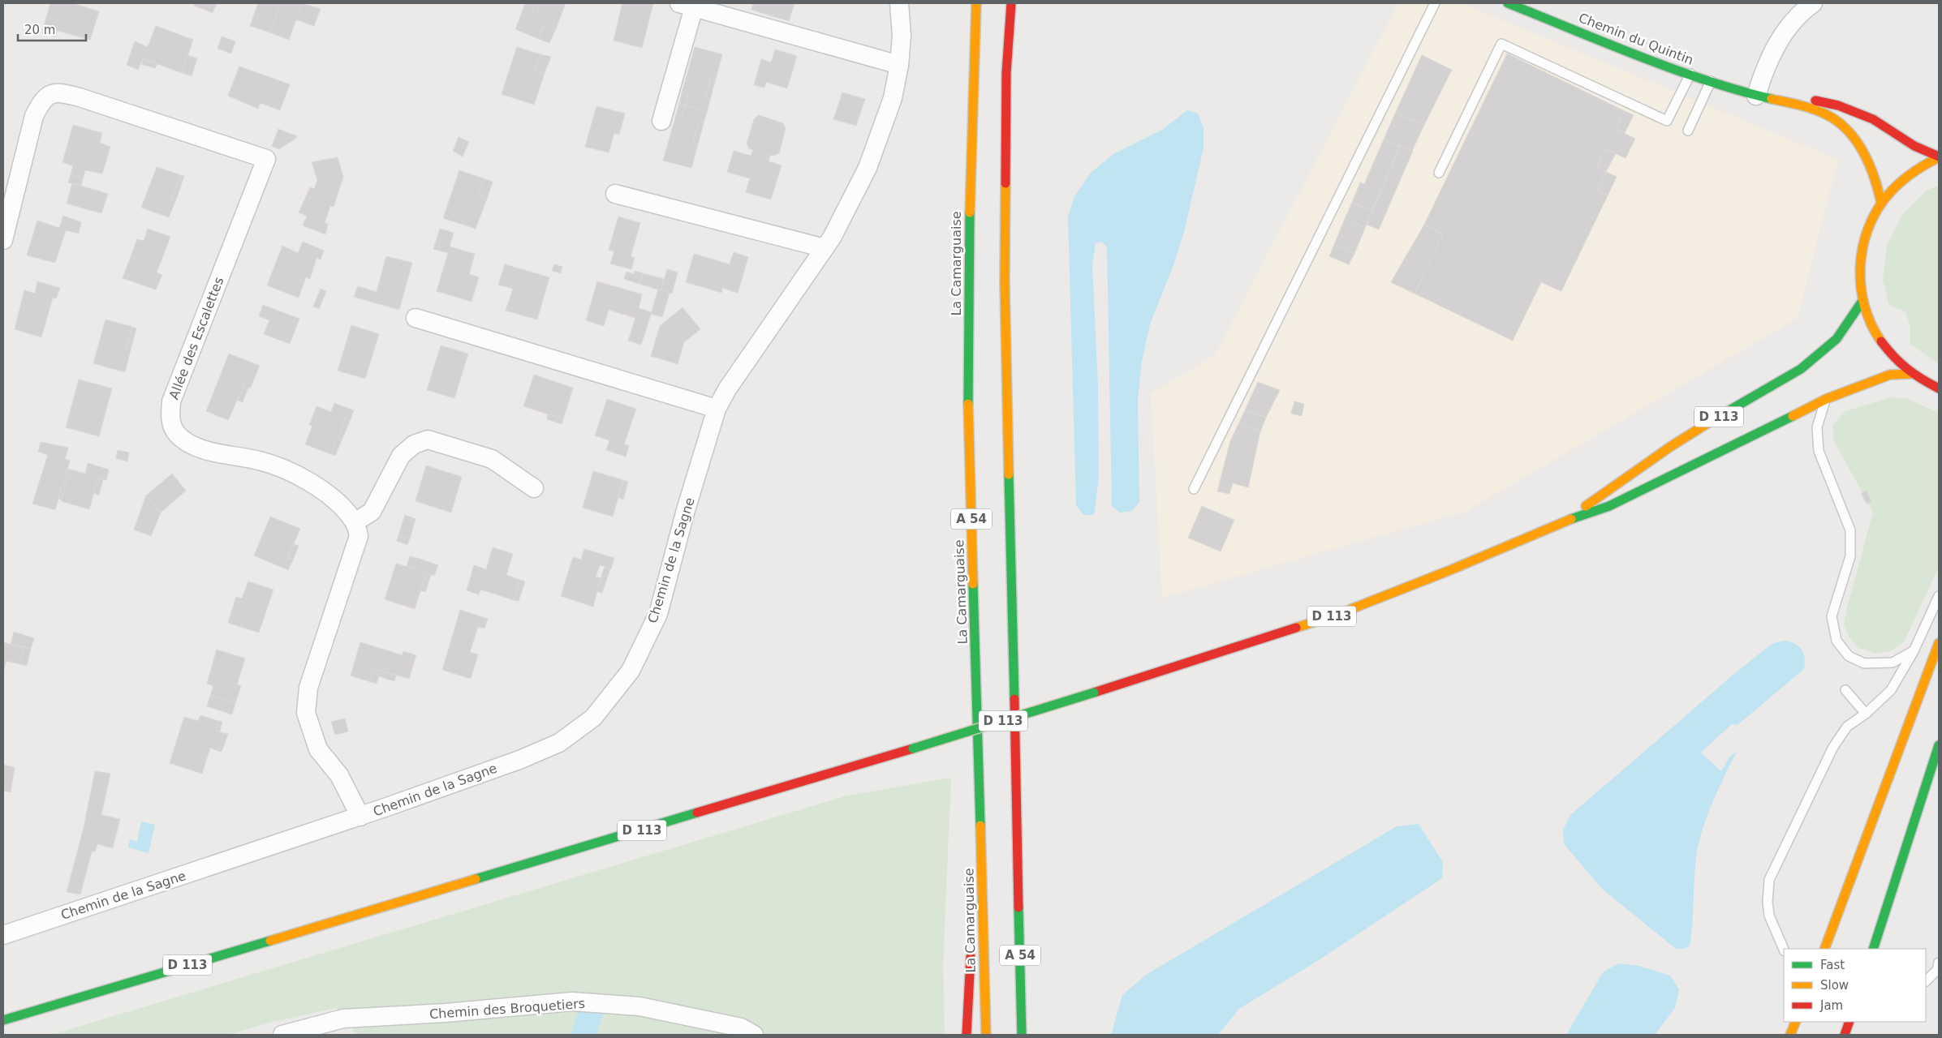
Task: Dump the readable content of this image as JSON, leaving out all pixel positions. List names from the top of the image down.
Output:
{
  "streets": {
    "main road": [
      "Chemin du Quintin",
      "La Camarguaise",
      "D 113",
      "A 54"
    ],
    "street": ["Allée des Escalettes", "Chemin de la Sagne", "Chemin des Broquetiers"]
  },
  "legend": ["Fast", "Slow", "Jam"],
  "scale_bar": "20 m"
}
